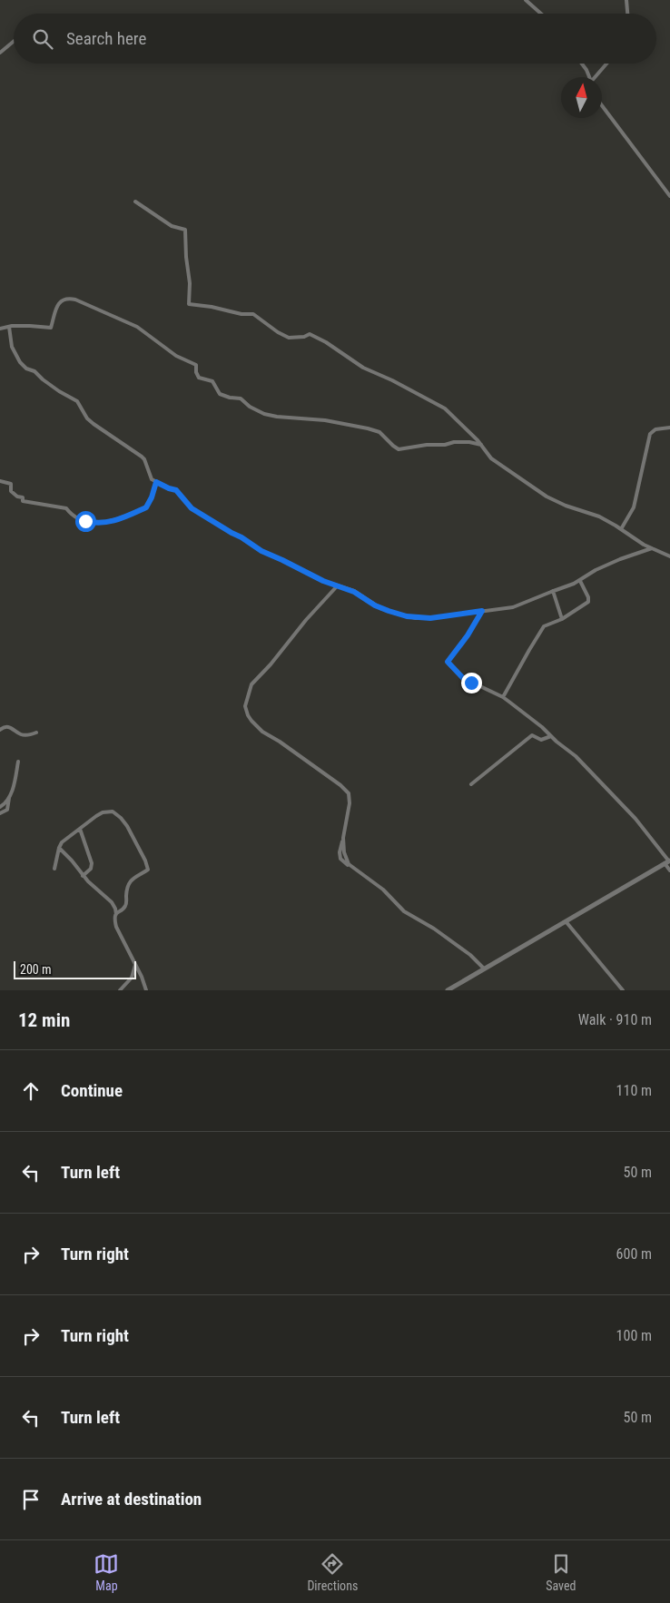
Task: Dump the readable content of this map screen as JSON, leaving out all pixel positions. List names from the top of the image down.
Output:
{
  "scale_bar": "200 m",
  "north": "top",
  "page": {
    "search": "Search here",
    "scale": "200 m",
    "heading": ["12 min", "Walk · 910 m"],
    "list": [
      ["Continue", "110 m"],
      ["Turn left", "50 m"],
      ["Turn right", "600 m"],
      ["Turn right", "100 m"],
      ["Turn left", "50 m"],
      "Arrive at destination"
    ],
    "nav": ["Map", "Directions", "Saved"]
  }
}
